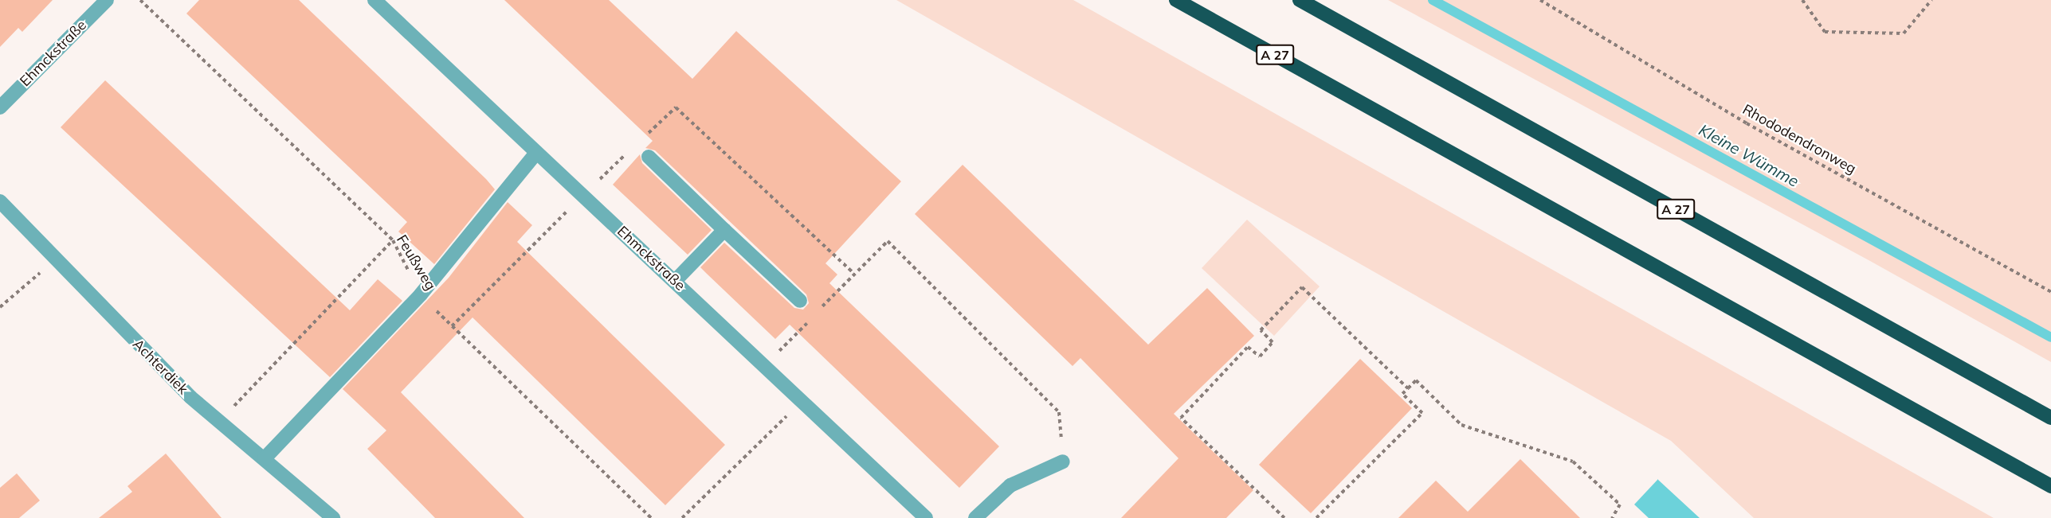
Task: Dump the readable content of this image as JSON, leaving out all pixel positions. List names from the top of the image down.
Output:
{
  "streets": {
    "highway": ["A 27"],
    "street": ["Ehmckstraße", "Achterdiek"],
    "path": ["Rhododendronweg", "Feußweg"]
  },
  "water": ["Kleine Wümme"]
}
